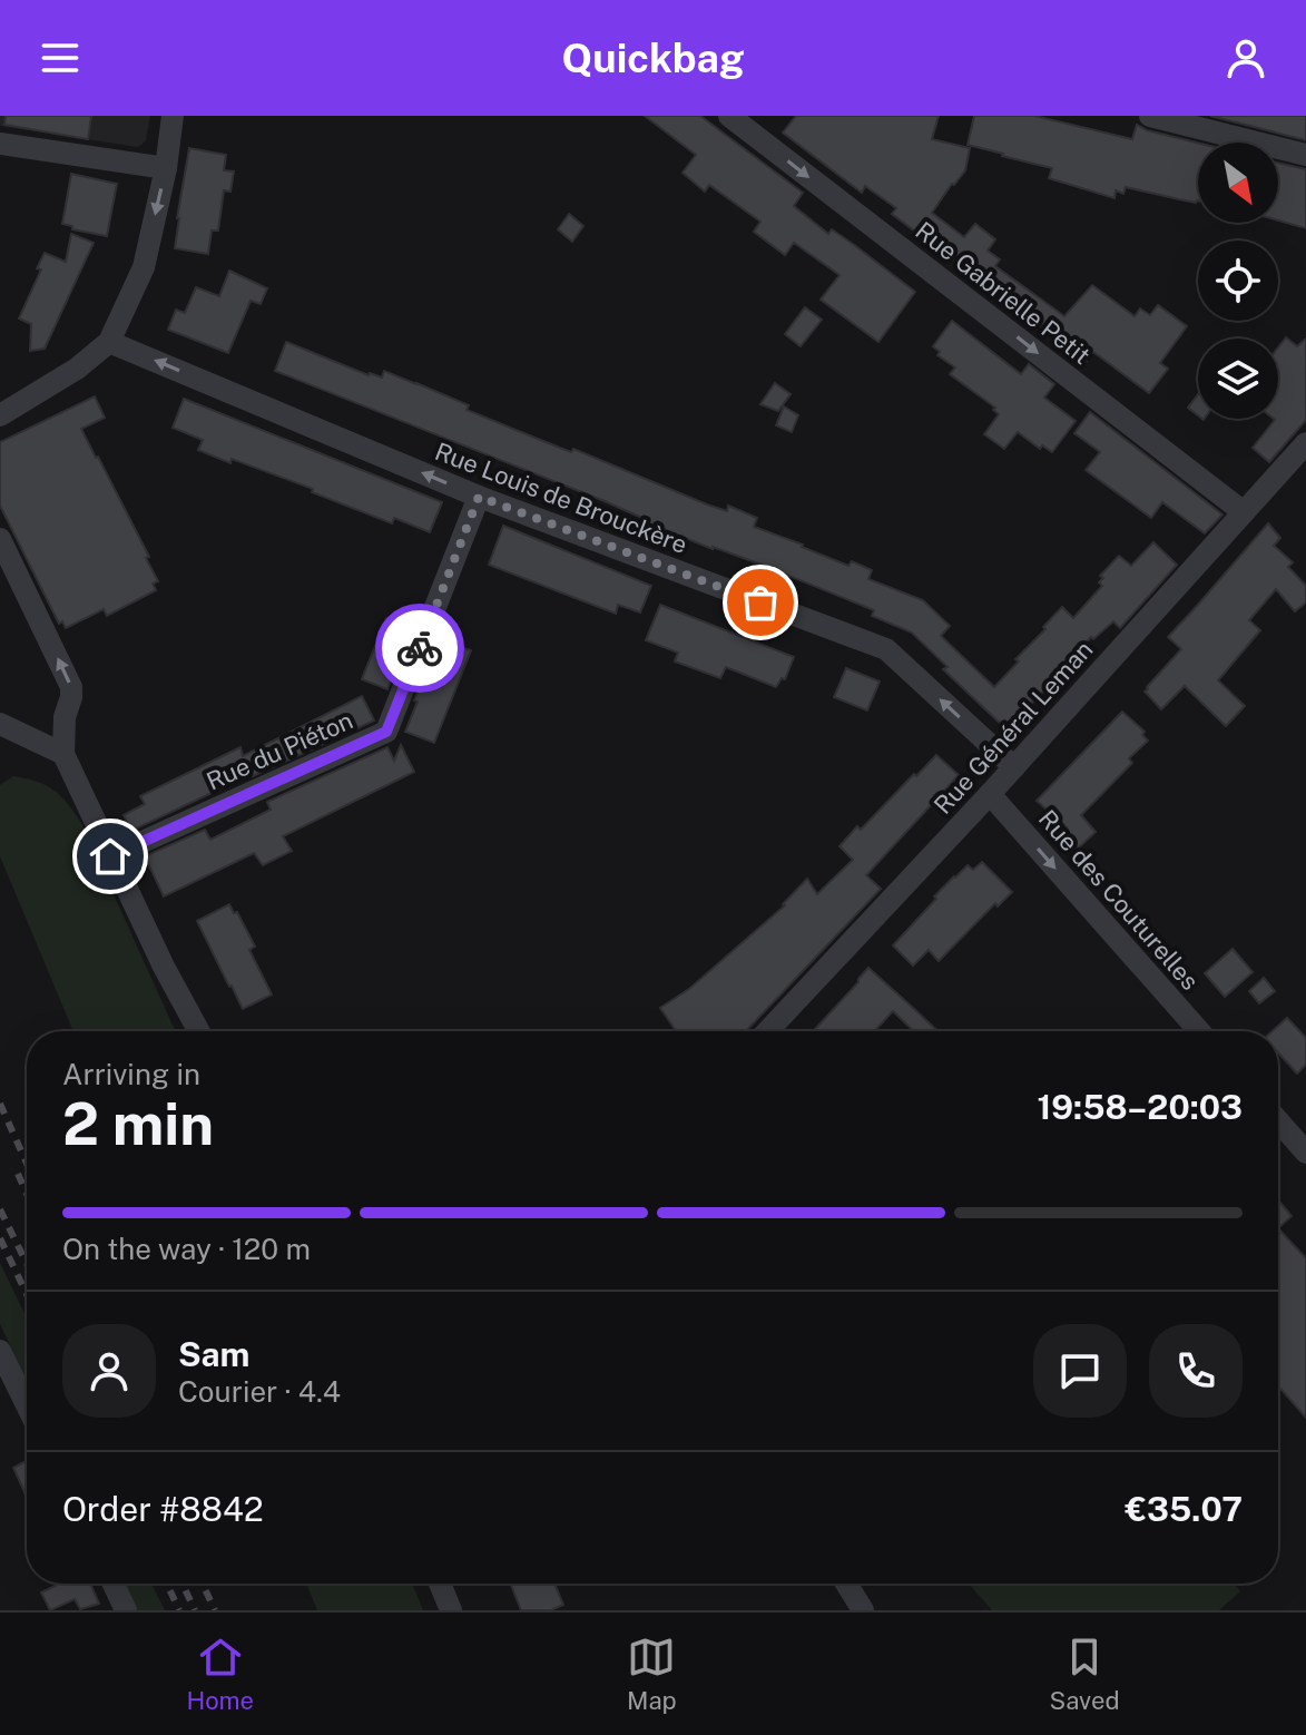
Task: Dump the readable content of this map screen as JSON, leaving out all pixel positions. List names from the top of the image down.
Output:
{
  "streets": {
    "street": [
      "Rue Gabrielle Petit",
      "Rue Louis de Brouckère",
      "Rue Général Leman",
      "Rue du Piéton",
      "Rue des Couturelles"
    ]
  },
  "crossings": [
    ["Rue Gabrielle Petit", "Rue Général Leman"],
    ["Rue Louis de Brouckère", "Rue Général Leman"],
    ["Rue Louis de Brouckère", "Rue du Piéton"],
    ["Rue Général Leman", "Rue des Couturelles"]
  ],
  "one_way": ["Rue Gabrielle Petit", "Rue Louis de Brouckère", "Rue des Couturelles"],
  "north": "bottom right",
  "page": {
    "header": "Quickbag",
    "heading": ["2 min", "Arriving in", "19:58–20:03"],
    "panel": [
      "Sam",
      "Courier · 4.4",
      "Order #8842",
      "€35.07"
    ],
    "bar": "On the way · 120 m",
    "tabs": ["Home", "Map", "Saved"]
  }
}
